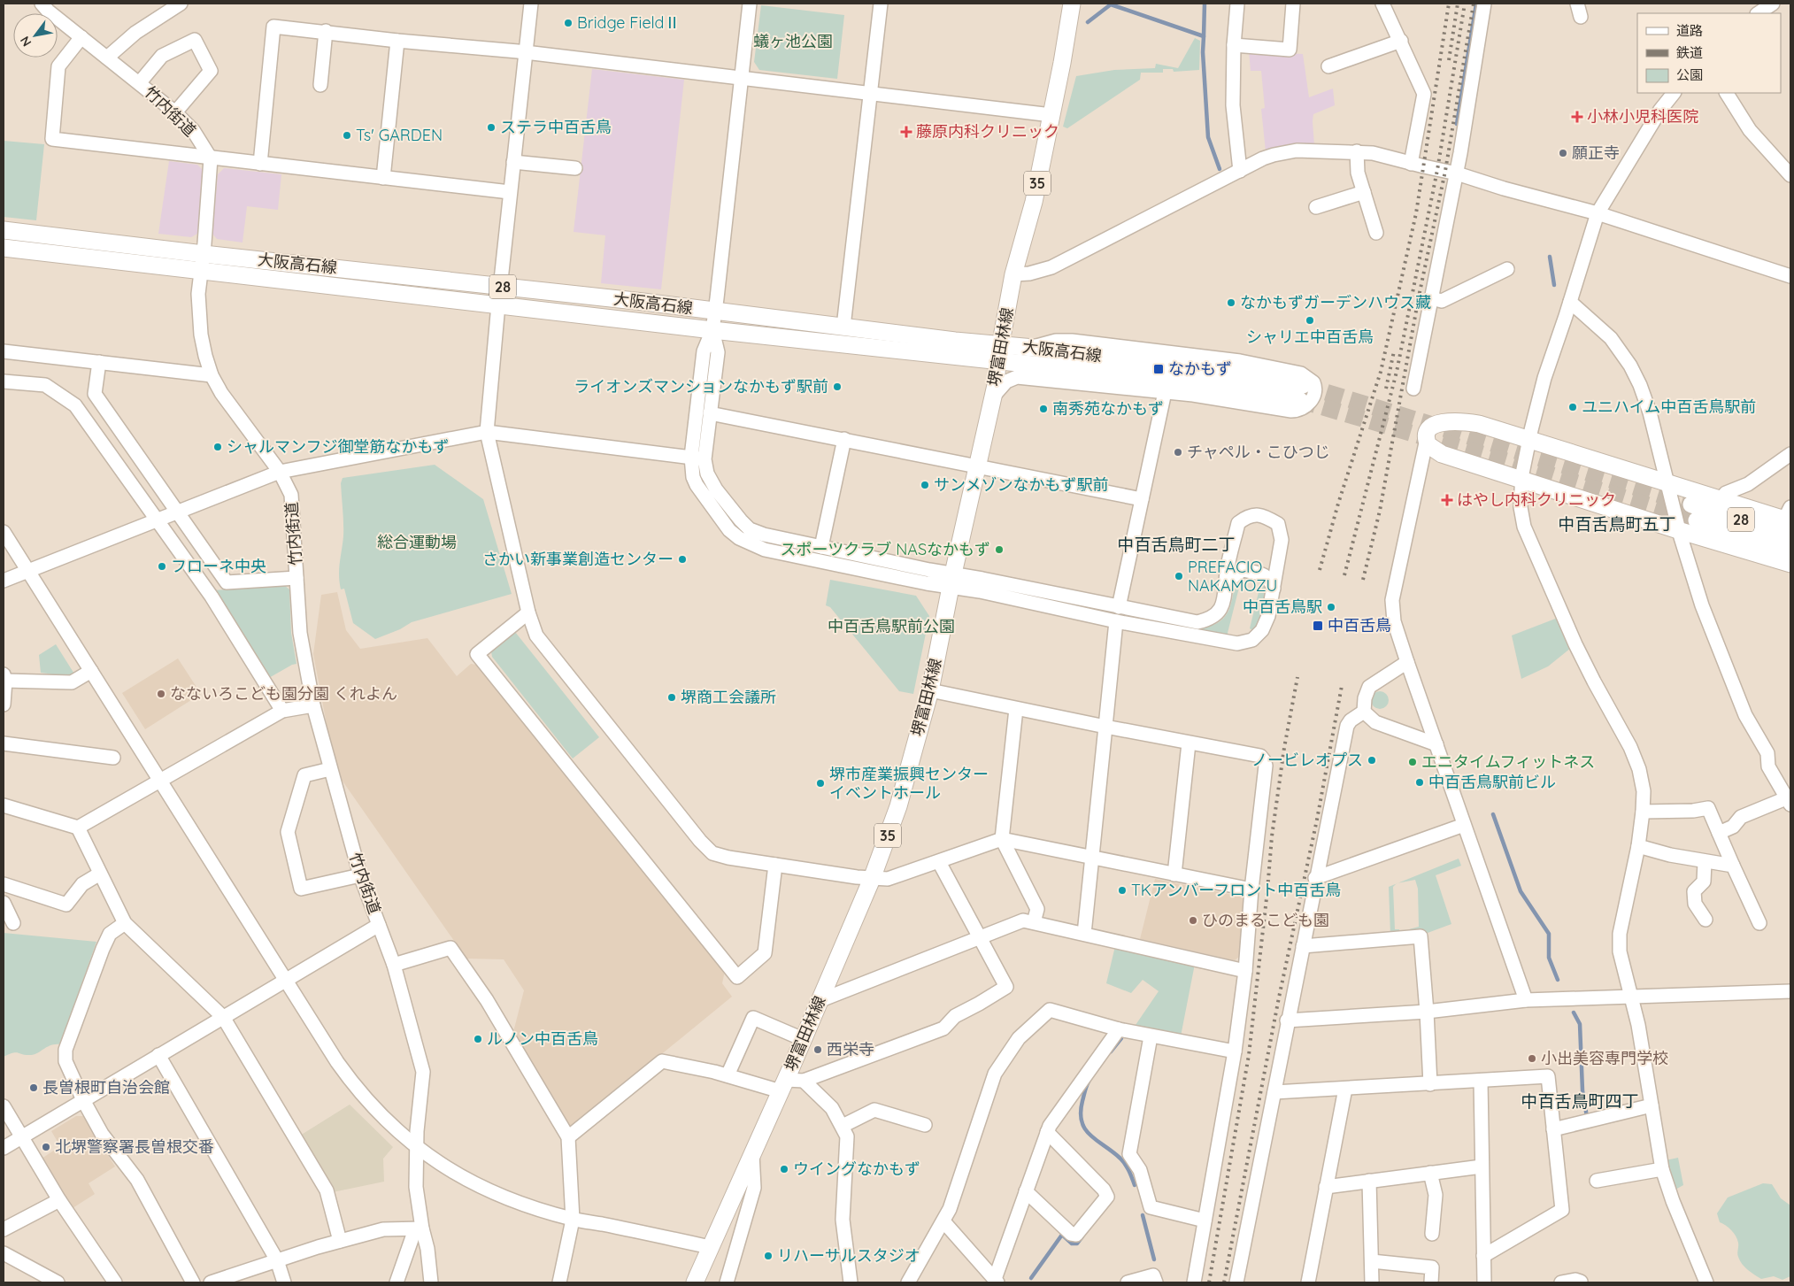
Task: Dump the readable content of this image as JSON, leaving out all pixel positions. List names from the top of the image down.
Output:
{
  "streets": {
    "main road": [
      "35",
      "大阪高石線",
      "28",
      "堺富田林線"
    ],
    "street": ["竹内街道"]
  },
  "crossings": [
    ["竹内街道", "大阪高石線"],
    ["大阪高石線", "堺富田林線"]
  ],
  "districts": ["中百舌鳥町五丁", "中百舌鳥町二丁", "中百舌鳥町四丁"],
  "parks": ["蟻ヶ池公園", "総合運動場", "中百舌鳥駅前公園"],
  "places": {
    "other": [
      "Bridge FieldⅡ",
      "ステラ中百舌鳥",
      "Ts' GARDEN",
      "願正寺",
      "なかもずガーデンハウス藏",
      "シャリエ中百舌鳥",
      "ライオンズマンションなかもず駅前",
      "ユニハイム中百舌鳥駅前",
      "南秀苑なかもず",
      "シャルマンフジ御堂筋なかもず",
      "チャペル・こひつじ",
      "サンメゾンなかもず駅前",
      "スポーツクラブ NASなかもず",
      "さかい新事業創造センター",
      "フローネ中央",
      "PREFACIO NAKAMOZU",
      "中百舌鳥駅",
      "なないろこども園分園 くれよん",
      "堺商工会議所",
      "ノービレオプス",
      "エニタイムフィットネス",
      "中百舌鳥駅前ビル",
      "堺市産業振興センター イベントホール",
      "TKアンバーフロント中百舌鳥",
      "ひのまるこども園",
      "ルノン中百舌鳥",
      "西栄寺",
      "小出美容専門学校",
      "長曽根町自治会館",
      "北堺警察署長曽根交番",
      "ウイングなかもず",
      "リハーサルスタジオ"
    ],
    "health": ["小林小児科医院", "藤原内科クリニック", "はやし内科クリニック"],
    "transit": ["なかもず", "中百舌鳥"]
  },
  "legend": ["道路", "鉄道", "公園"],
  "north": "bottom left"
}
